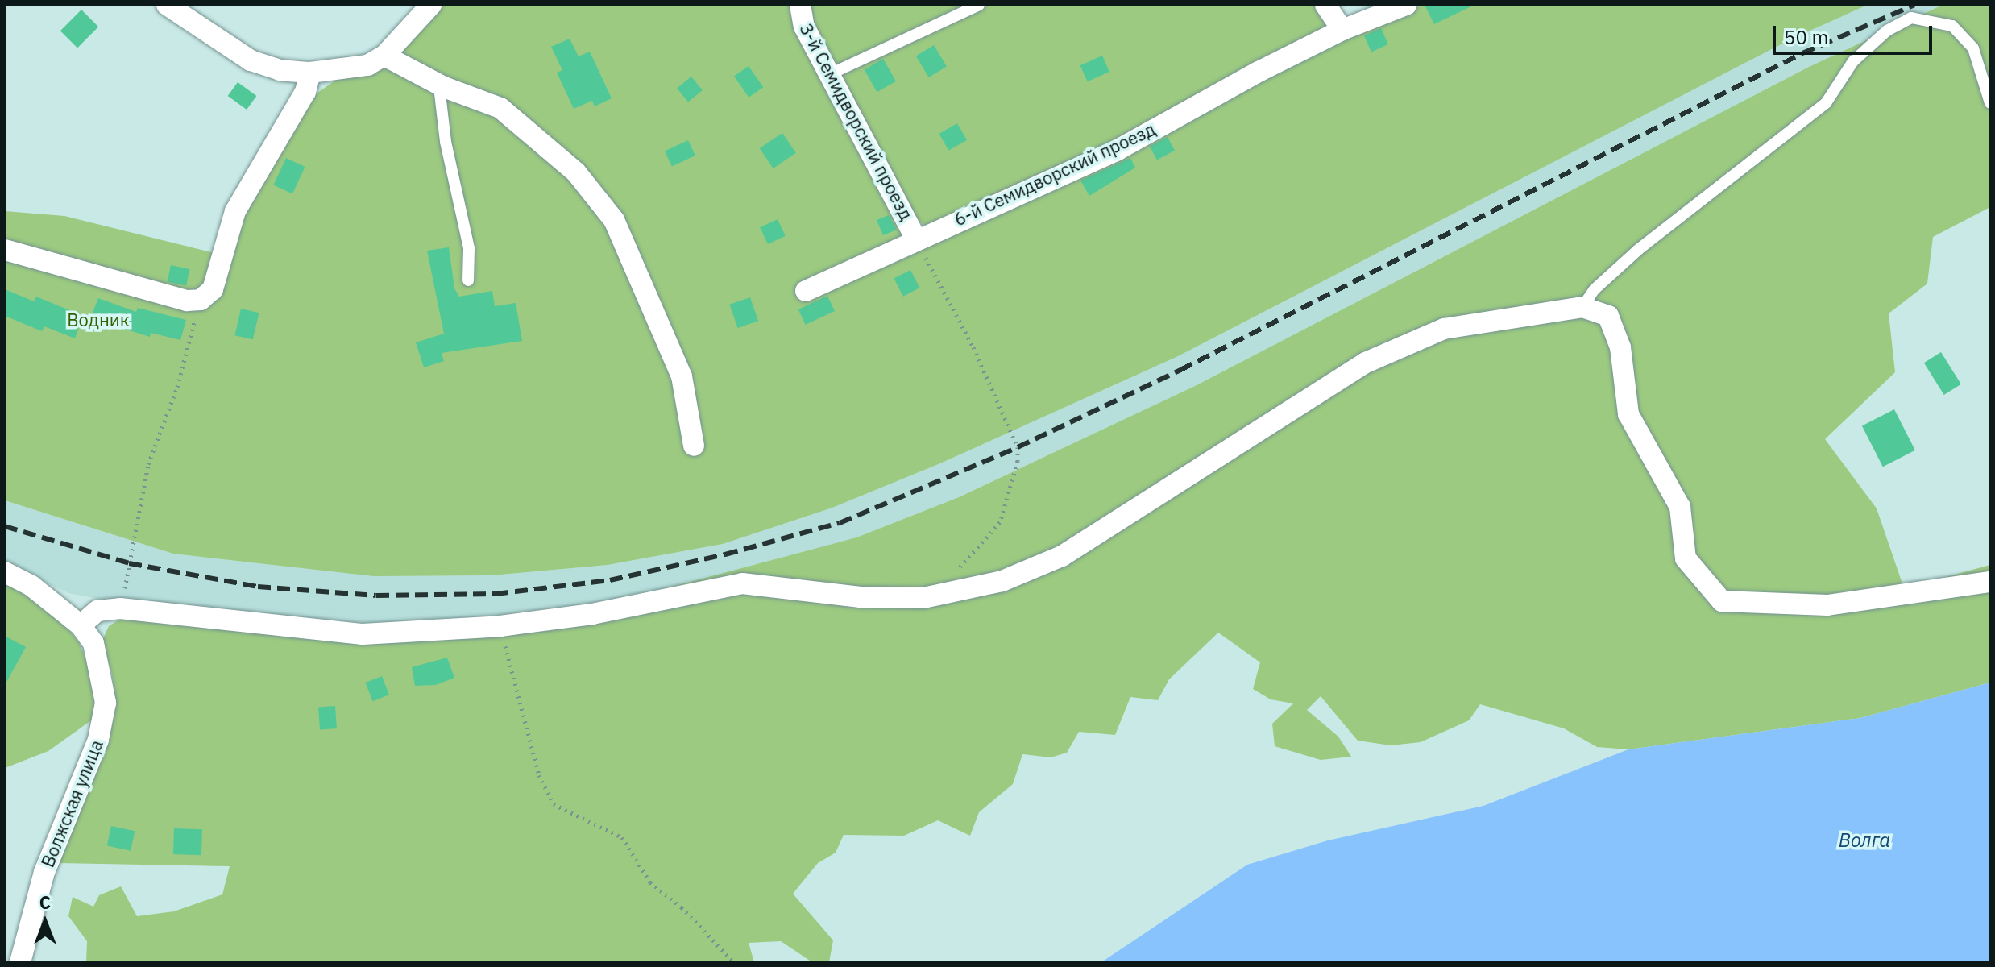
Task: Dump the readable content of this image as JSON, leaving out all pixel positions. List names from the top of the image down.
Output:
{
  "streets": {
    "street": ["3-й Семидворский проезд", "6-й Семидворский проезд", "Волжская улица"]
  },
  "crossings": [
    ["3-й Семидворский проезд", "6-й Семидворский проезд"]
  ],
  "water": ["Волга"],
  "parks": ["Водник"],
  "scale_bar": "50 m",
  "north": "top"
}
